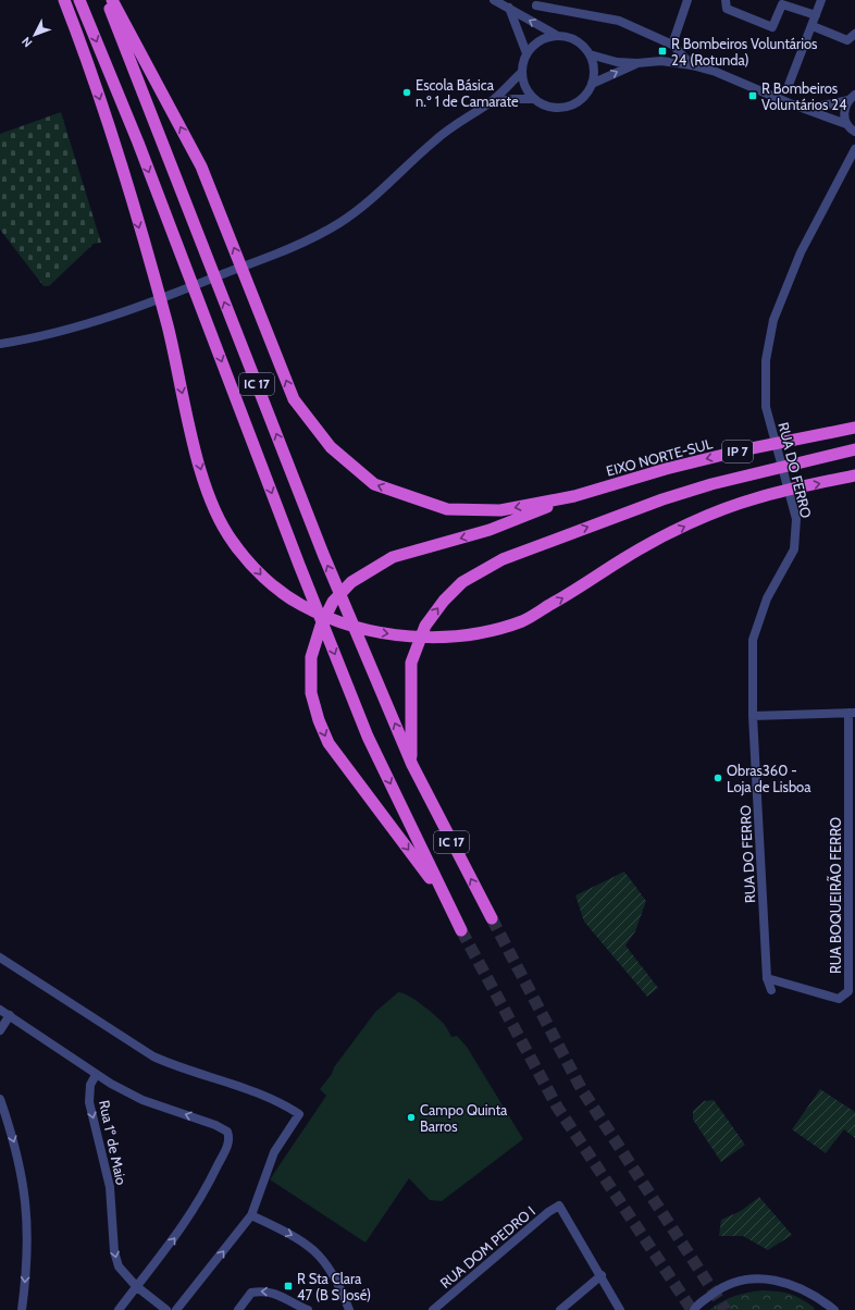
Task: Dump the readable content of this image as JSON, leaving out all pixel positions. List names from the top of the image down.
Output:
{
  "streets": {
    "highway": ["IC 17", "IP 7", "EIXO NORTE-SUL"],
    "street": [
      "RUA DO FERRO",
      "RUA BOQUEIRÃO FERRO",
      "Rua 1º de Maio",
      "RUA DOM PEDRO I"
    ]
  },
  "crossings": [
    ["RUA DO FERRO", "RUA BOQUEIRÃO FERRO"]
  ],
  "one_way": ["EIXO NORTE-SUL", "Rua 1º de Maio"],
  "places": {
    "transit": ["R Bombeiros Voluntários 24 (Rotunda)", "R Bombeiros Voluntários 24", "R Sta Clara 47 (B S José)"],
    "other": ["Escola Básica n.º 1 de Camarate", "Obras360 - Loja de Lisboa", "Campo Quinta Barros"]
  },
  "north": "bottom left"
}
